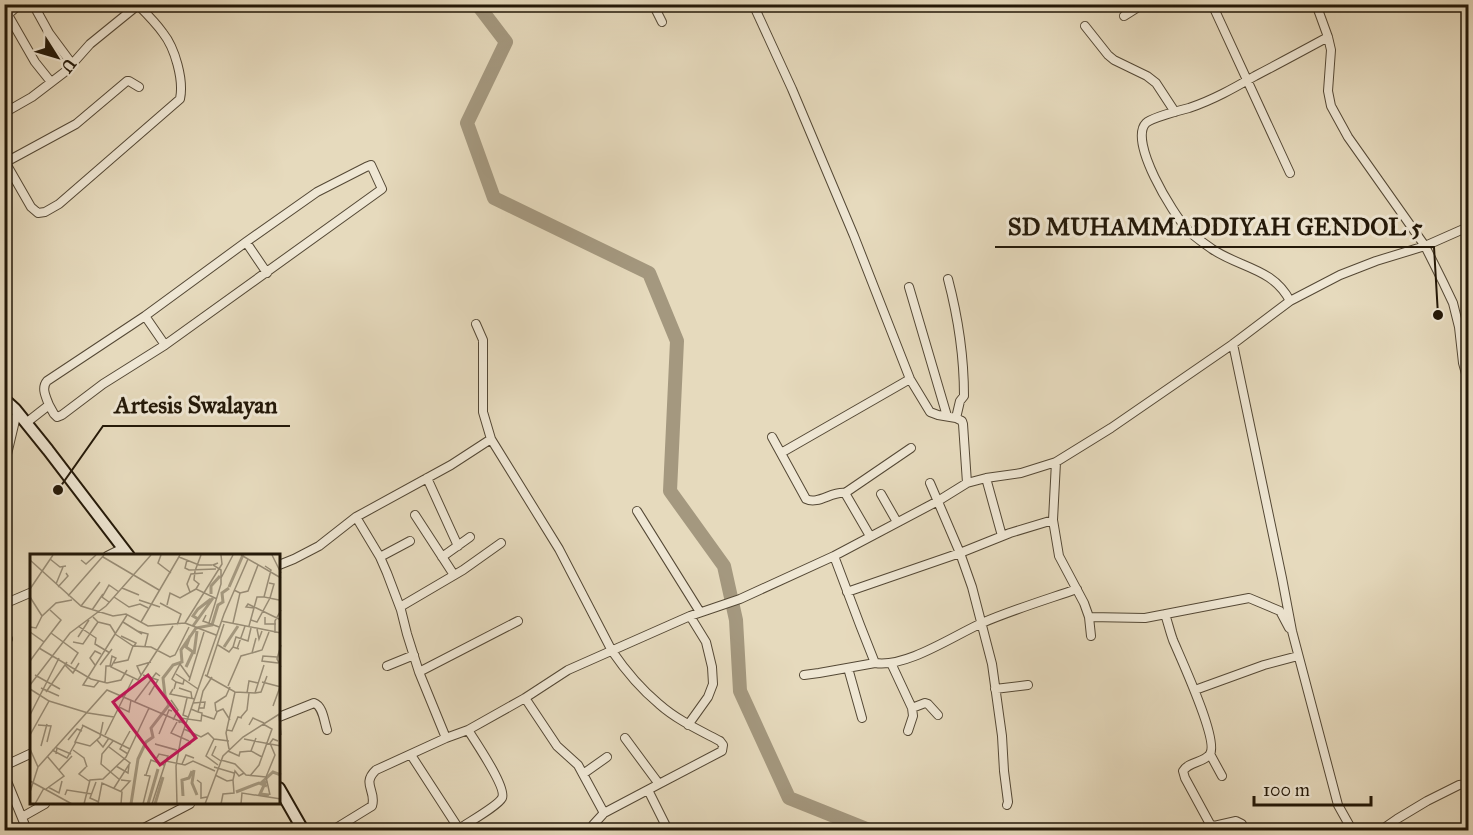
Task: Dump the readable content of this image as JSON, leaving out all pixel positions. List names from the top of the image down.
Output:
{
  "places": ["SD MUHAMMADDIYAH GENDOL 5", "Artesis Swalayan"],
  "scale_bar": "100 m",
  "north": "bottom right"
}
